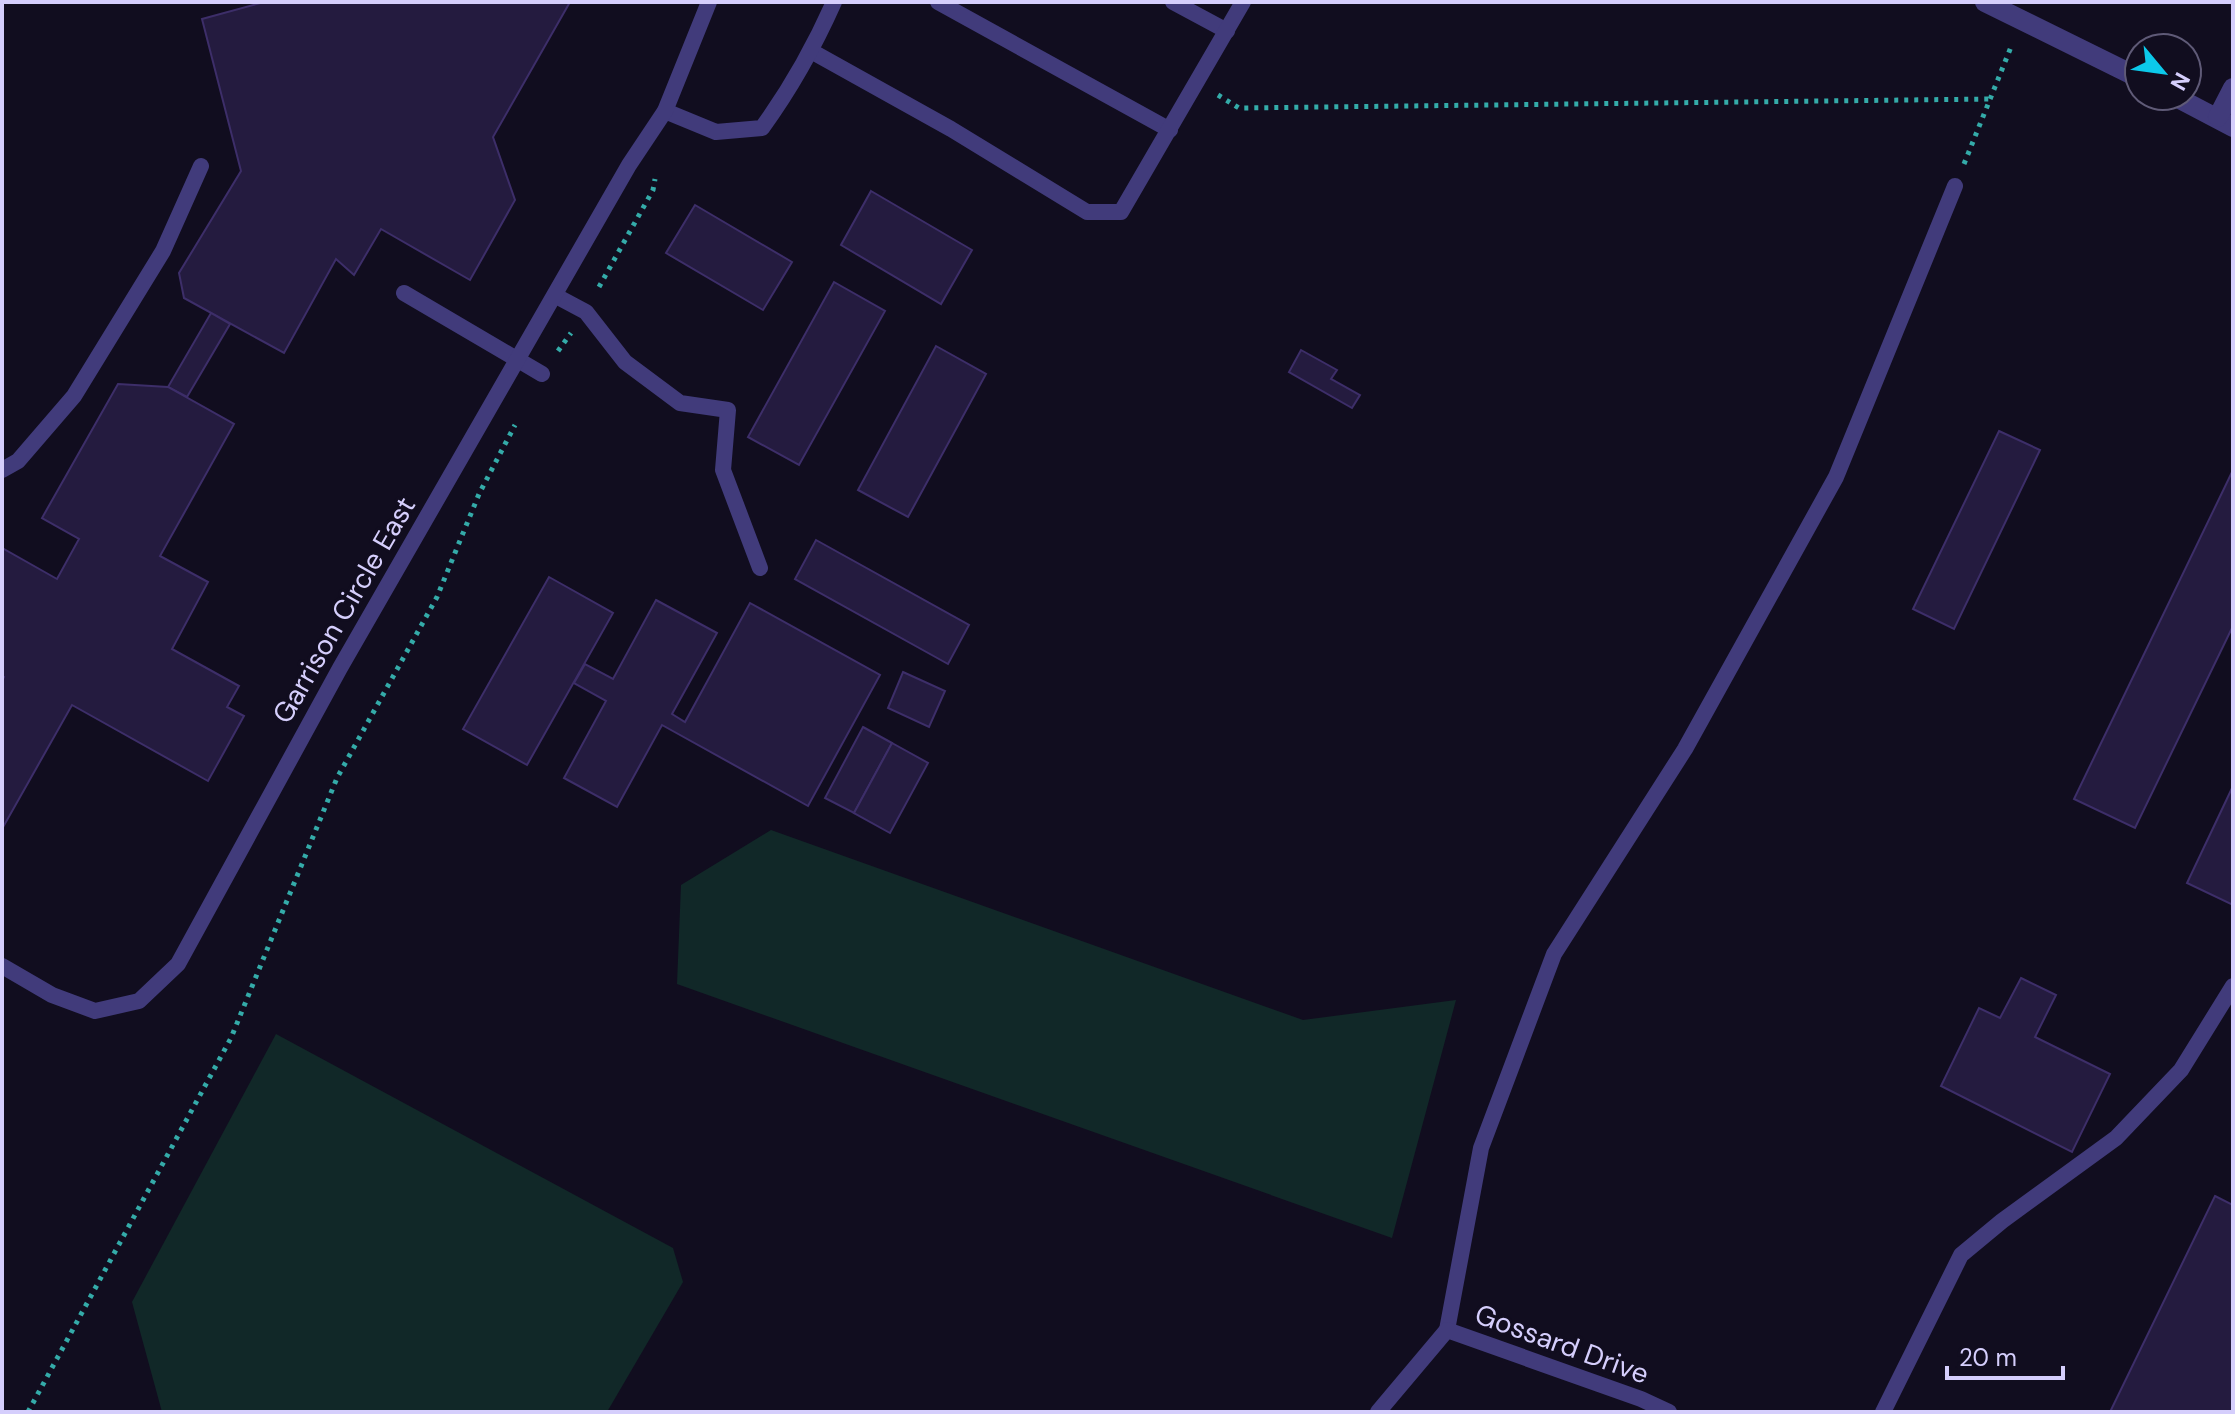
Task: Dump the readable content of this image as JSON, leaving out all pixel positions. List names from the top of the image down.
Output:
{
  "streets": {
    "lane": ["Garrison Circle East", "Gossard Drive"]
  },
  "scale_bar": "20 m",
  "north": "bottom right"
}
